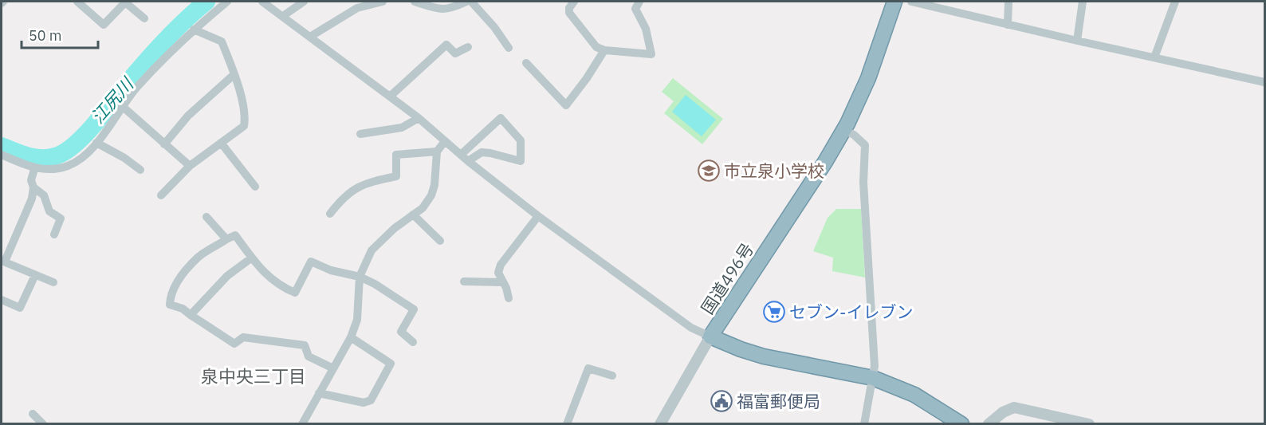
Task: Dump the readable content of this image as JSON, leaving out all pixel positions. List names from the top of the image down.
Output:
{
  "streets": {
    "highway": ["国道496号"]
  },
  "districts": ["泉中央三丁目"],
  "water": ["江尻川"],
  "places": {
    "school or university": ["市立泉小学校"],
    "supermarket": ["セブン-イレブン"],
    "public building": ["福富郵便局"]
  },
  "scale_bar": "50 m"
}
